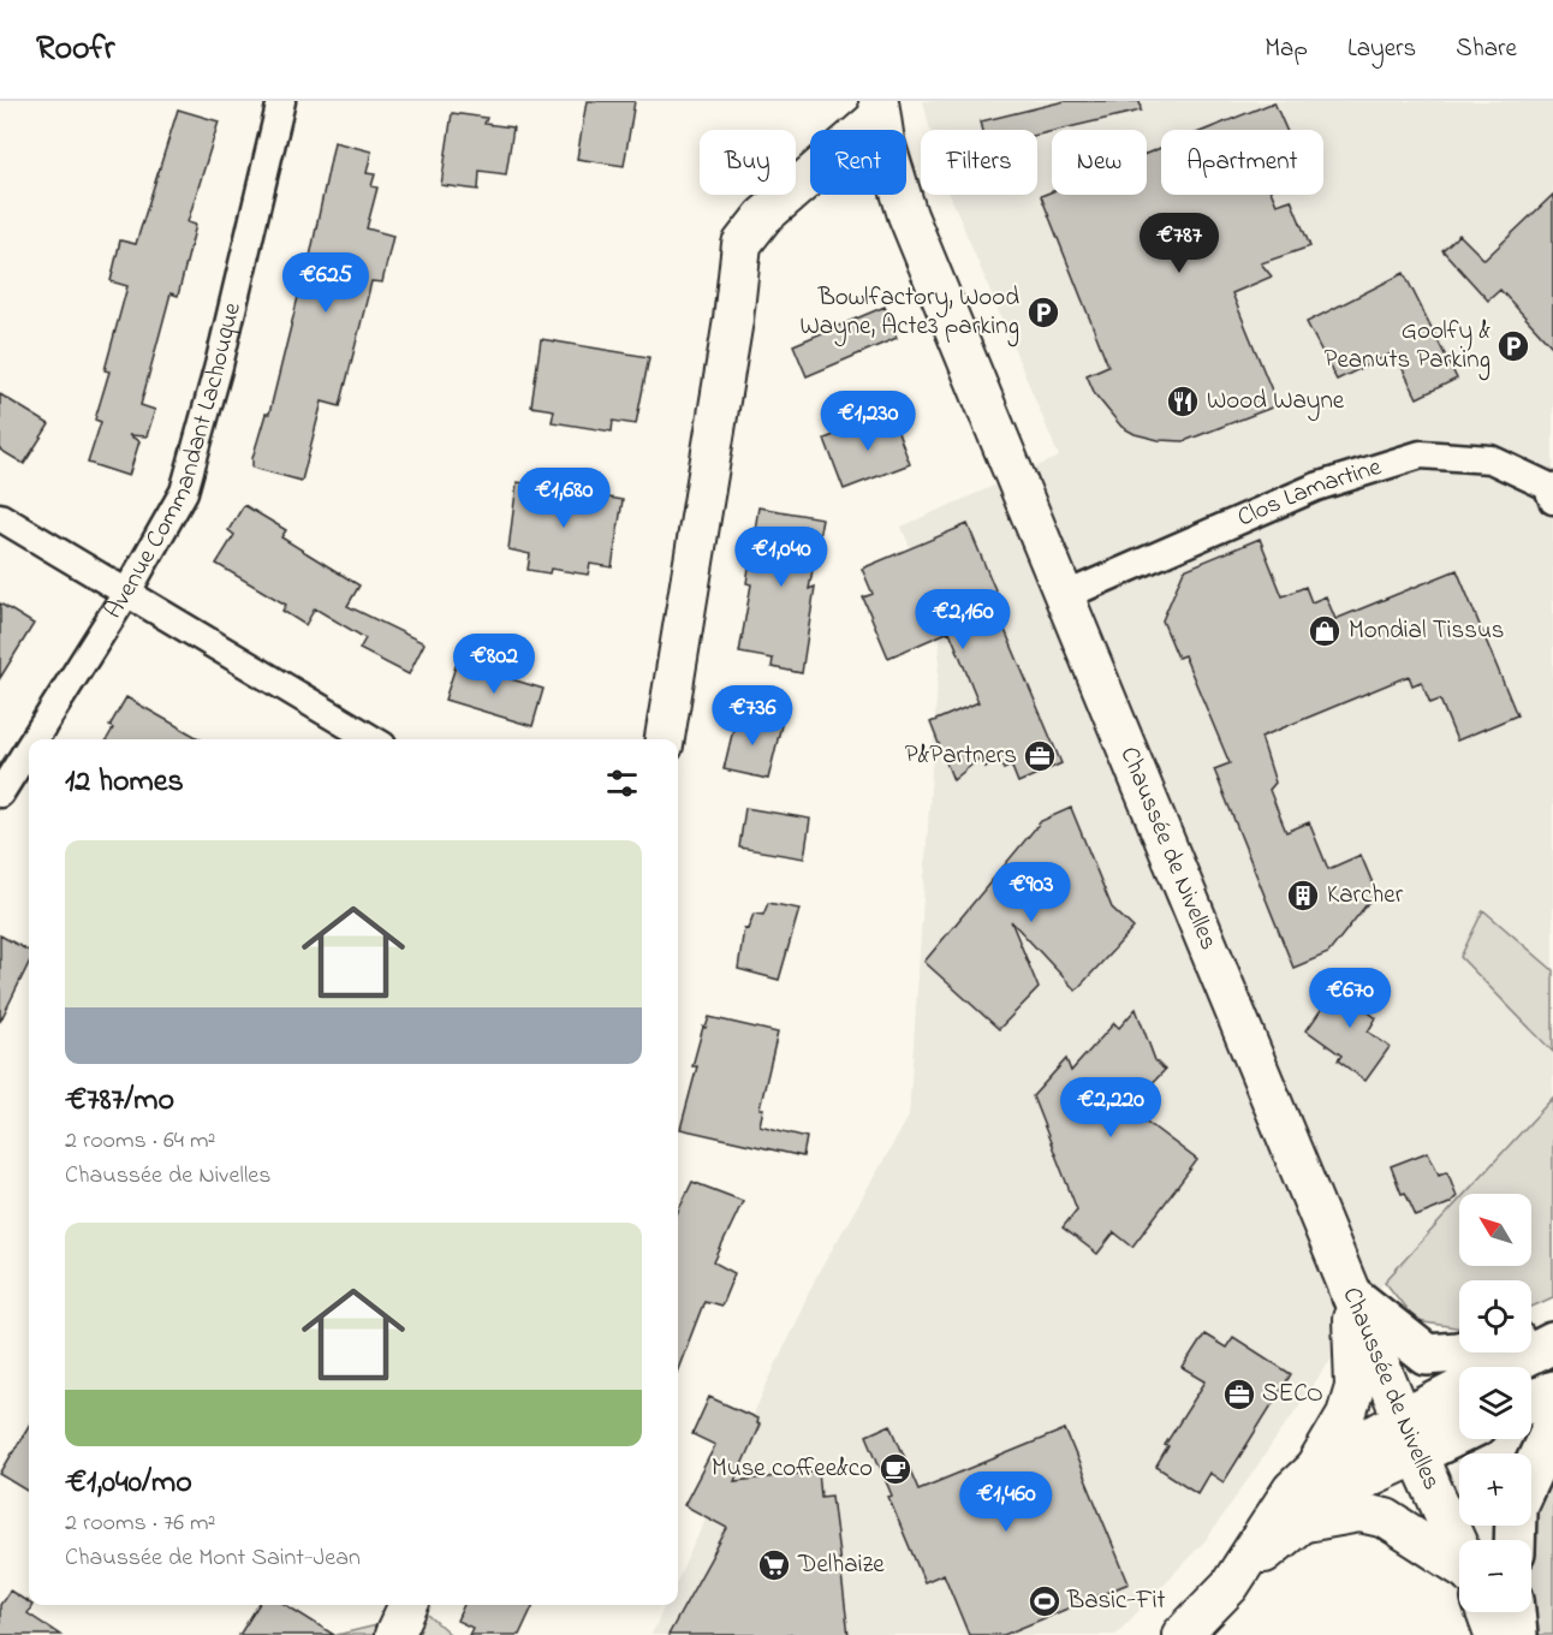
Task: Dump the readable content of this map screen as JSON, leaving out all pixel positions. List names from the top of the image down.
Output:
{
  "streets": {
    "main road": ["Chaussée de Nivelles"],
    "street": ["Avenue Commandant Lachouque", "Clos Lamartine"]
  },
  "crossings": [
    ["Clos Lamartine", "Chaussée de Nivelles"]
  ],
  "places": {
    "parking": ["Bowlfactory, Wood Wayne, Acte3 parking", "Goolfy & Peanuts Parking"],
    "restaurant": ["Wood Wayne"],
    "shop": ["Mondial Tissus"],
    "office": ["P&Partners", "SECO"],
    "building": ["Karcher"],
    "cafe": ["Muse coffee&co"],
    "supermarket": ["Delhaize"],
    "sports": ["Basic-Fit"]
  },
  "north": "top left",
  "page": {
    "header": "Roofr",
    "nav": ["Map", "Layers", "Share"],
    "chip": [
      "Buy",
      "Rent",
      "Filters",
      "New",
      "Apartment"
    ],
    "price": [
      "€787",
      "€625",
      "€1,230",
      "€1,680",
      "€1,040",
      "€2,160",
      "€802",
      "€736",
      "€903",
      "€670",
      "€2,220",
      "€1,460"
    ],
    "heading": "12 homes",
    "list": [
      {
        "name": "€787/mo",
        "note": "2 rooms · 64 m² · Chaussée de Nivelles"
      },
      {
        "name": "€1,040/mo",
        "note": "2 rooms · 76 m² · Chaussée de Mont Saint-Jean"
      }
    ],
    "map_buttons": ["+", "−"]
  }
}
